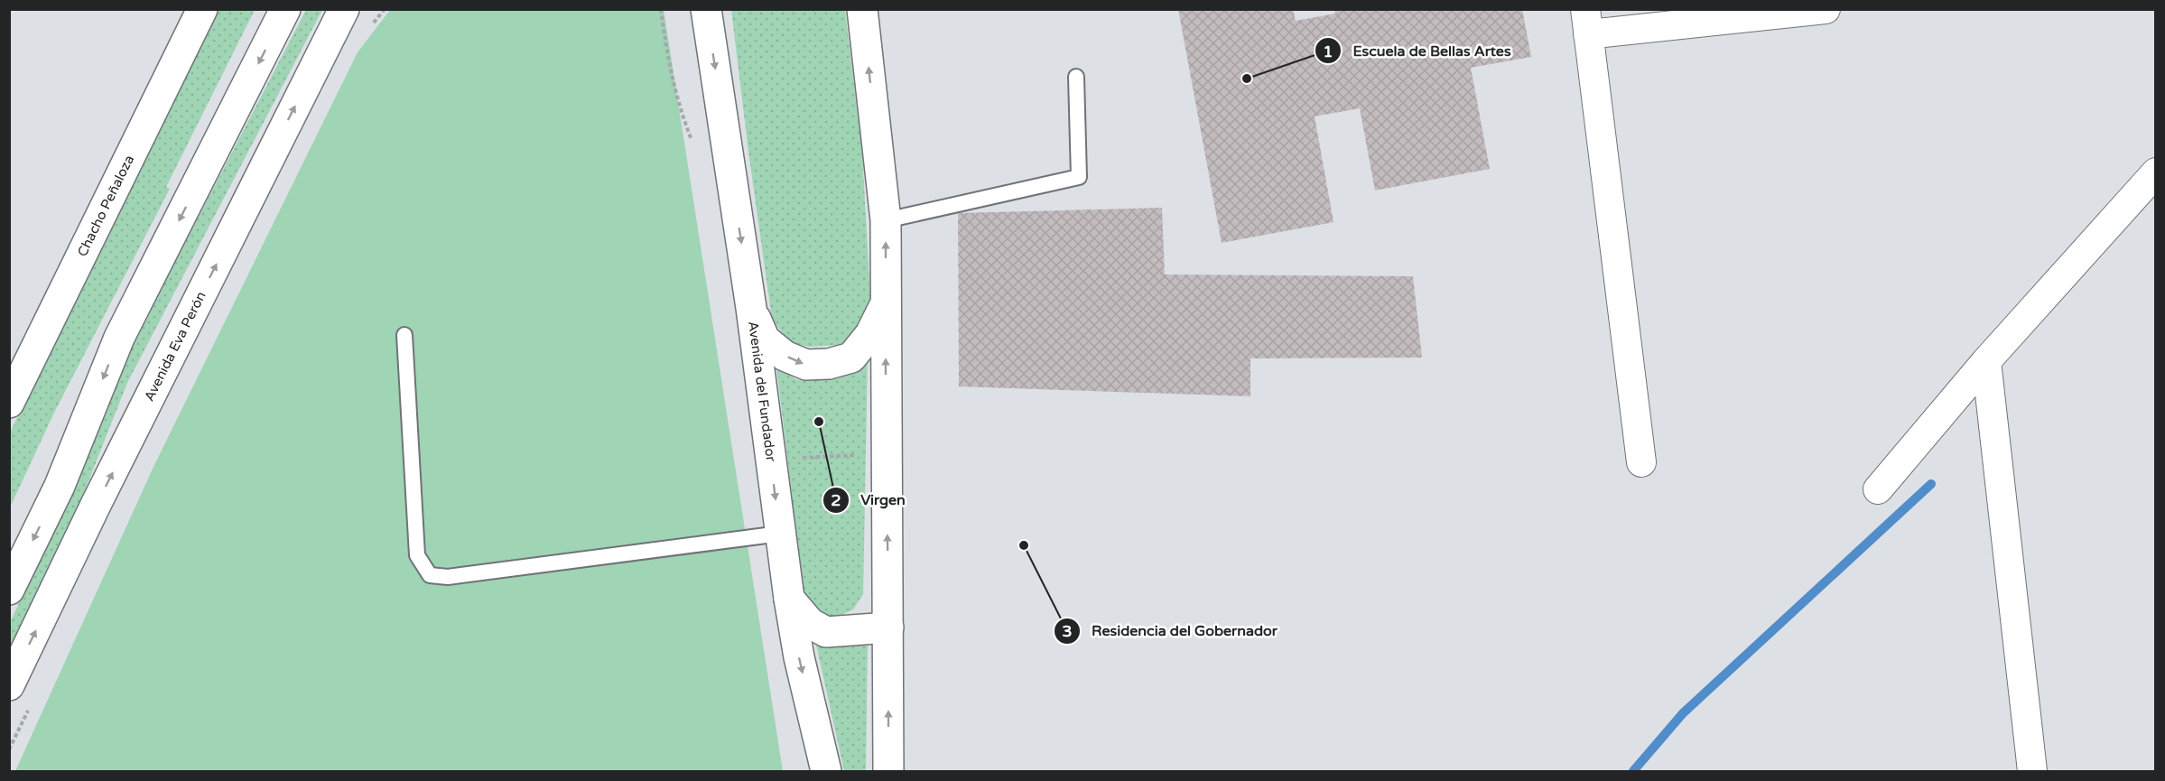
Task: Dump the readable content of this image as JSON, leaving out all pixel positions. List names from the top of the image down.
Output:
{
  "streets": {
    "main road": ["Chacho Peñaloza", "Avenida Eva Perón", "Avenida del Fundador"]
  },
  "places": ["Escuela de Bellas Artes", "Virgen", "Residencia del Gobernador"]
}
